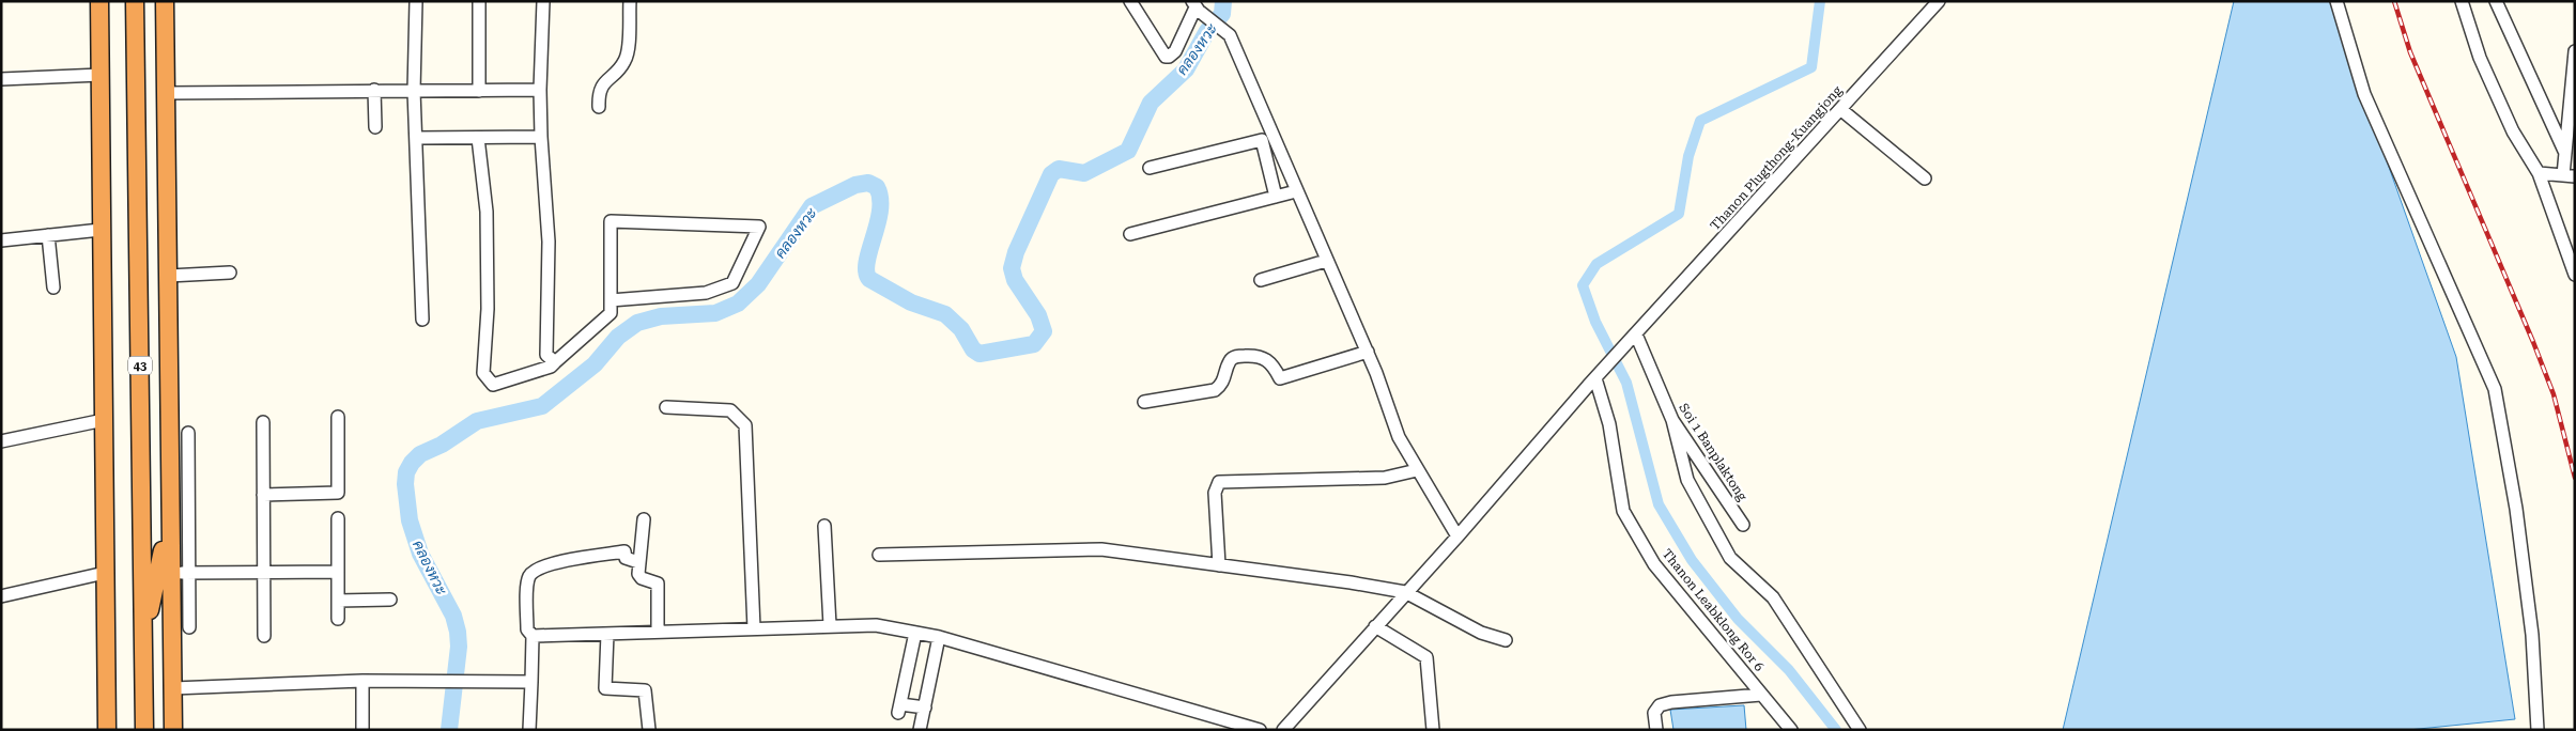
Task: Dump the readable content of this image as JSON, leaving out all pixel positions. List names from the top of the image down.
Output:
{
  "streets": {
    "highway": ["43"],
    "street": ["Thanon Plugthong-Kuangjong", "Soi 1 Banplaktong", "Thanon Leabklong Ror 6"]
  },
  "crossings": [
    ["Thanon Plugthong-Kuangjong", "Soi 1 Banplaktong"],
    ["Thanon Plugthong-Kuangjong", "Thanon Leabklong Ror 6"]
  ],
  "water": ["คลองหวะ"]
}
